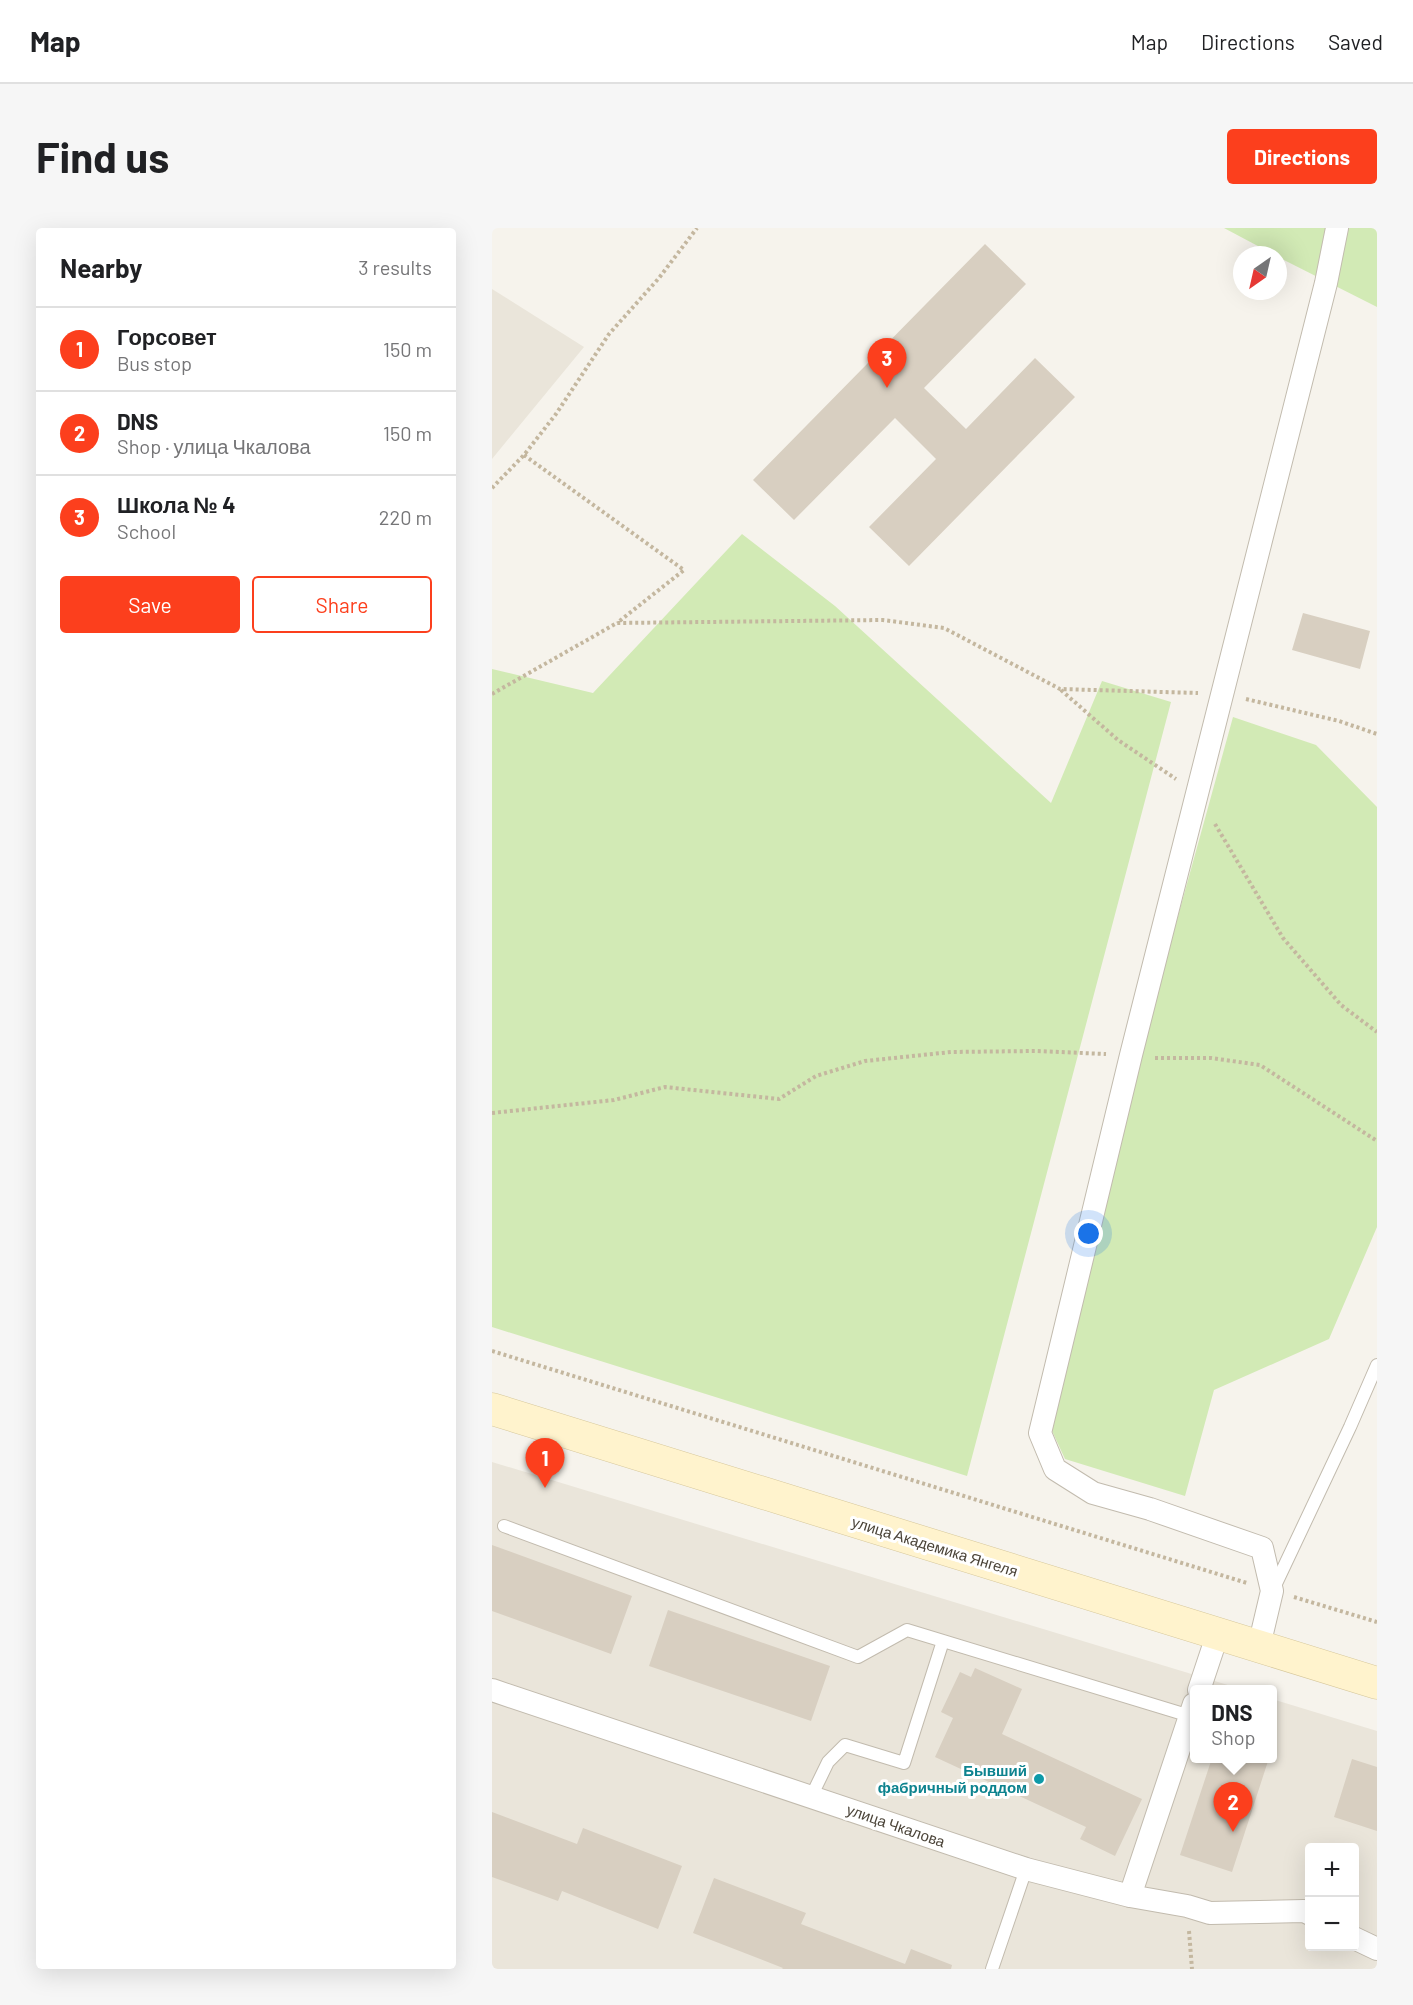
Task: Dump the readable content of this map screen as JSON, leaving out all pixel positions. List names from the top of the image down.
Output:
{
  "streets": {
    "main road": ["улица Академика Янгеля"],
    "street": ["улица Чкалова"]
  },
  "places": ["Бывший фабричный роддом"],
  "north": "bottom left",
  "page": {
    "header": "Map",
    "nav": ["Map", "Directions", "Saved"],
    "buttons": [
      "Directions",
      ["Save", "Share"]
    ],
    "title": "Find us",
    "heading": ["Nearby", "3 results"],
    "list": [
      {
        "mark": "1",
        "name": "Горсовет",
        "note": "Bus stop",
        "value": "150 m"
      },
      {
        "mark": "2",
        "name": "DNS",
        "note": "Shop · улица Чкалова",
        "value": "150 m"
      },
      {
        "mark": "3",
        "name": "Школа № 4",
        "note": "School",
        "value": "220 m"
      }
    ],
    "pins": ["3", "1", "2"],
    "popup": ["DNS", "Shop"],
    "map_buttons": ["+", "−"]
  }
}
